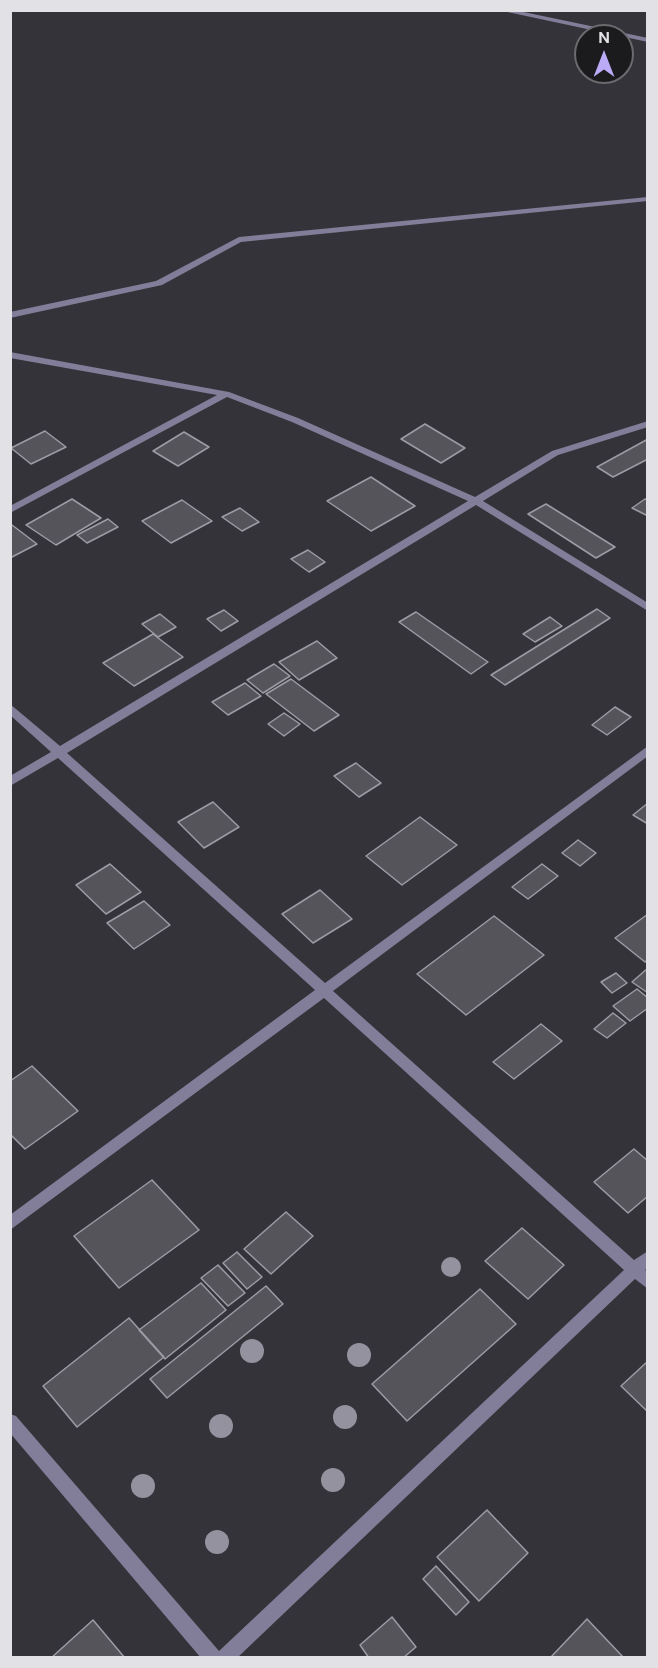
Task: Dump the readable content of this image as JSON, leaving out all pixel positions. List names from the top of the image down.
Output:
{
  "north": "top"
}
